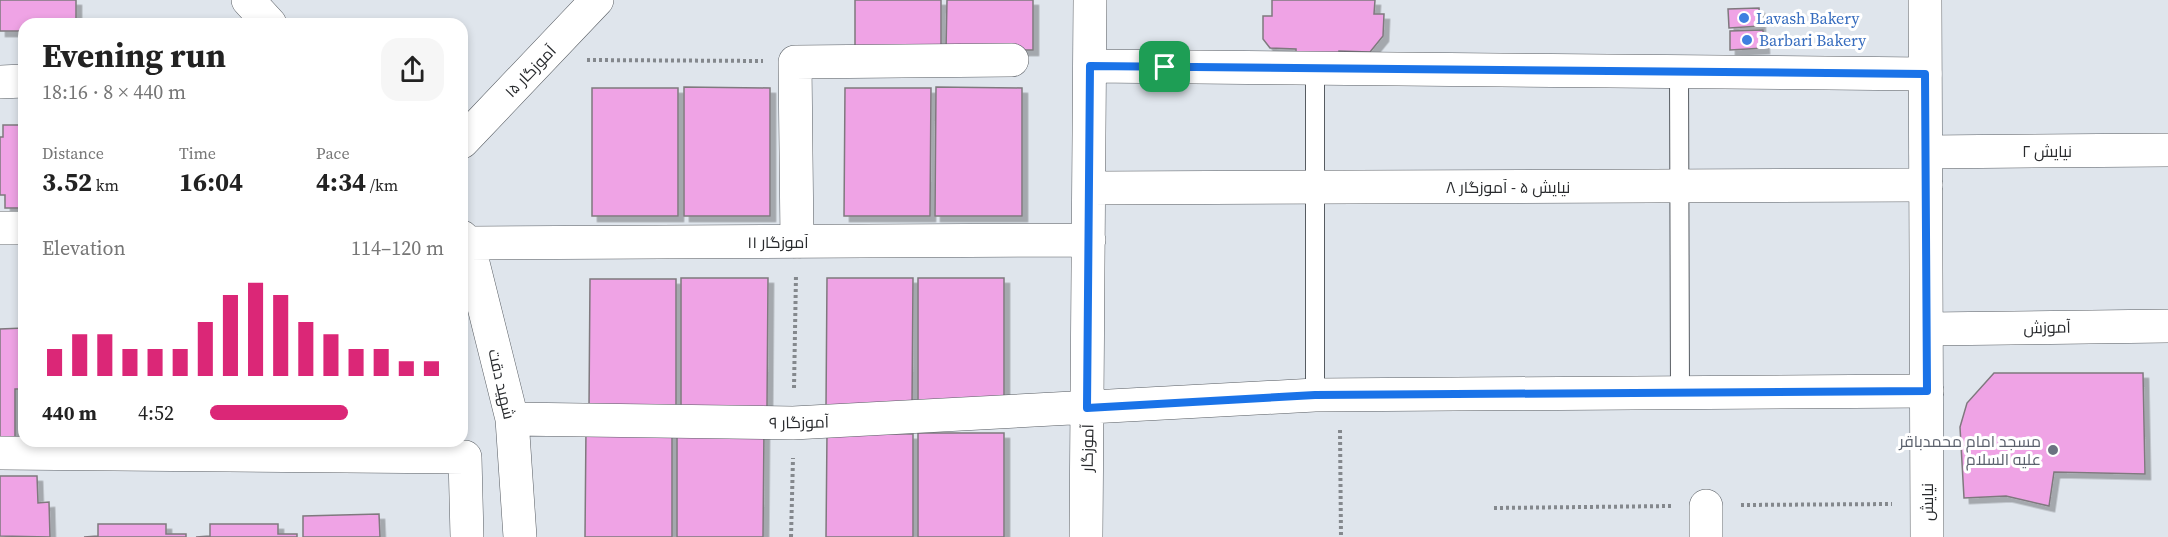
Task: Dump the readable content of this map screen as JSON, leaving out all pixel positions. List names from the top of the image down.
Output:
{
  "streets": {
    "street": [
      "آموزگار ۱۵",
      "نیایش ۲",
      "نیایش ۵ - آموزگار ۸",
      "آموزگار ۱۱",
      "آموزش",
      "شهید دقت",
      "آموزگار ۹",
      "آموزگار",
      "نیایش"
    ]
  },
  "crossings": [
    ["نیایش ۲", "نیایش"],
    ["نیایش ۵ - آموزگار ۸", "آموزگار"],
    ["نیایش ۵ - آموزگار ۸", "نیایش"],
    ["آموزگار ۱۱", "آموزگار"],
    ["آموزش", "نیایش"],
    ["شهید دقت", "آموزگار ۹"],
    ["آموزگار ۹", "آموزگار"],
    ["آموزگار ۹", "نیایش"]
  ],
  "places": ["Lavash Bakery", "Barbari Bakery", "مسجد امام محمدباقر علیه السلام"],
  "page": {
    "heading": ["Evening run", "18:16 · 8 × 440 m"],
    "stats": [
      ["Distance", "3.52 km"],
      ["Time", "16:04"],
      ["Pace", "4:34 /km"]
    ],
    "chart": ["Elevation", "114–120 m"],
    "list": [
      {
        "name": "440 m",
        "note": "4:52"
      }
    ]
  }
}
